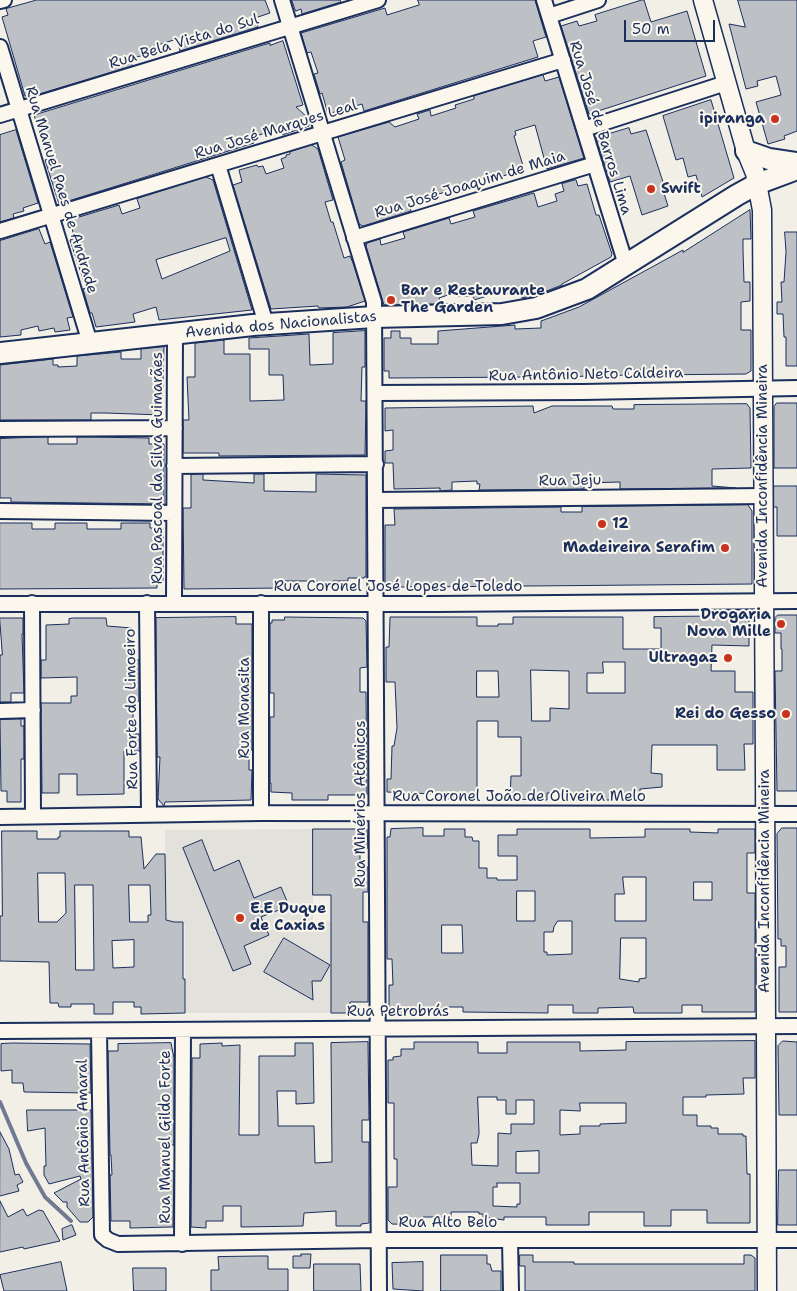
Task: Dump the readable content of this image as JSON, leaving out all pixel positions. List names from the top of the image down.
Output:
{
  "streets": {
    "main road": ["Avenida dos Nacionalistas"],
    "street": [
      "Rua Bela Vista do Sul",
      "Rua José de Barros Lima",
      "Rua José Marques Leal",
      "Rua José Joaquim de Maia",
      "Rua Manuel Paes de Andrade",
      "Rua Antônio Neto Caldeira",
      "Rua Pascoal da Silva Guimarães",
      "Avenida Inconfidência Mineira",
      "Rua Jeju",
      "Rua Coronel José Lopes de Toledo",
      "Rua Monasita",
      "Rua Forte do Limoeiro",
      "Rua Coronel João de Oliveira Melo",
      "Rua Minérios Atômicos",
      "Rua Petrobrás",
      "Rua Antônio Amaral",
      "Rua Manuel Gildo Forte",
      "Rua Alto Belo"
    ]
  },
  "crossings": [
    ["Rua Bela Vista do Sul", "Rua Manuel Paes de Andrade"],
    ["Rua Bela Vista do Sul", "Rua Minérios Atômicos"],
    ["Rua José de Barros Lima", "Rua José Marques Leal"],
    ["Rua José de Barros Lima", "Rua José Joaquim de Maia"],
    ["Rua José de Barros Lima", "Avenida dos Nacionalistas"],
    ["Rua José Marques Leal", "Rua Manuel Paes de Andrade"],
    ["Rua José Marques Leal", "Rua Minérios Atômicos"],
    ["Rua José Joaquim de Maia", "Rua Minérios Atômicos"],
    ["Rua Manuel Paes de Andrade", "Avenida dos Nacionalistas"],
    ["Avenida dos Nacionalistas", "Rua Pascoal da Silva Guimarães"],
    ["Avenida dos Nacionalistas", "Avenida Inconfidência Mineira"],
    ["Avenida dos Nacionalistas", "Rua Minérios Atômicos"],
    ["Rua Antônio Neto Caldeira", "Avenida Inconfidência Mineira"],
    ["Rua Antônio Neto Caldeira", "Rua Minérios Atômicos"],
    ["Rua Pascoal da Silva Guimarães", "Rua Coronel José Lopes de Toledo"],
    ["Avenida Inconfidência Mineira", "Rua Jeju"],
    ["Avenida Inconfidência Mineira", "Rua Coronel José Lopes de Toledo"],
    ["Avenida Inconfidência Mineira", "Rua Coronel João de Oliveira Melo"],
    ["Avenida Inconfidência Mineira", "Rua Petrobrás"],
    ["Avenida Inconfidência Mineira", "Rua Alto Belo"],
    ["Rua Jeju", "Rua Minérios Atômicos"],
    ["Rua Coronel José Lopes de Toledo", "Rua Monasita"],
    ["Rua Coronel José Lopes de Toledo", "Rua Forte do Limoeiro"],
    ["Rua Coronel José Lopes de Toledo", "Rua Minérios Atômicos"],
    ["Rua Monasita", "Rua Coronel João de Oliveira Melo"],
    ["Rua Forte do Limoeiro", "Rua Coronel João de Oliveira Melo"],
    ["Rua Coronel João de Oliveira Melo", "Rua Minérios Atômicos"],
    ["Rua Minérios Atômicos", "Rua Petrobrás"],
    ["Rua Minérios Atômicos", "Rua Alto Belo"],
    ["Rua Petrobrás", "Rua Antônio Amaral"],
    ["Rua Petrobrás", "Rua Manuel Gildo Forte"],
    ["Rua Antônio Amaral", "Rua Alto Belo"],
    ["Rua Manuel Gildo Forte", "Rua Alto Belo"]
  ],
  "places": [
    "ipiranga",
    "Swift",
    "Bar e Restaurante The Garden",
    "12",
    "Madeireira Serafim",
    "Drogaria Nova Mille",
    "Ultragaz",
    "Rei do Gesso",
    "E.E Duque de Caxias"
  ],
  "scale_bar": "50 m"
}
